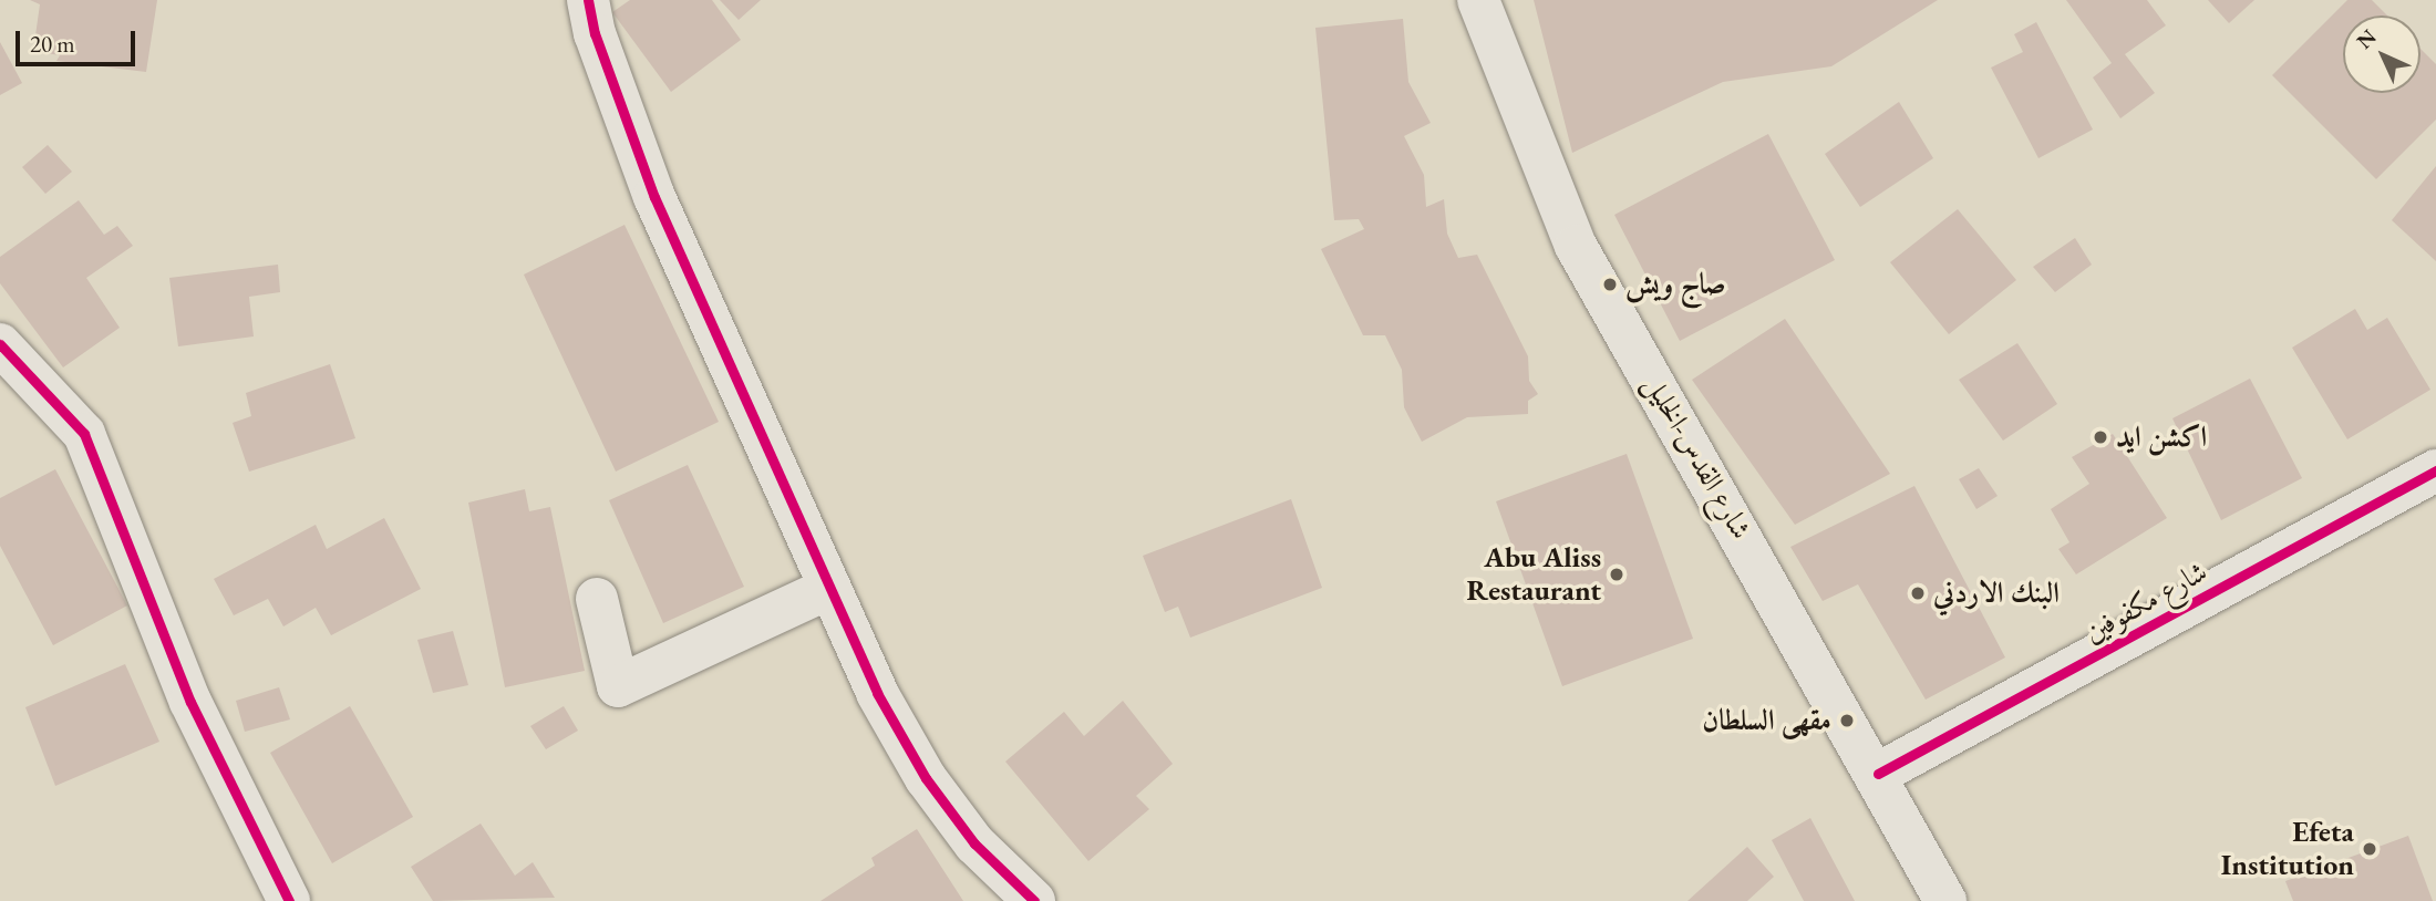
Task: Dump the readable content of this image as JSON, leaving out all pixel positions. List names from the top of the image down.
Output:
{
  "streets": {
    "street": ["شارع القدس-الخليل", "شارع مكفوفين"]
  },
  "crossings": [
    ["شارع القدس-الخليل", "شارع مكفوفين"]
  ],
  "places": [
    "صاج ويش",
    "اكشن ايد",
    "Abu Aliss Restaurant",
    "البنك الاردني",
    "مقهى السلطان",
    "Efeta Institution"
  ],
  "scale_bar": "20 m",
  "north": "top left"
}
